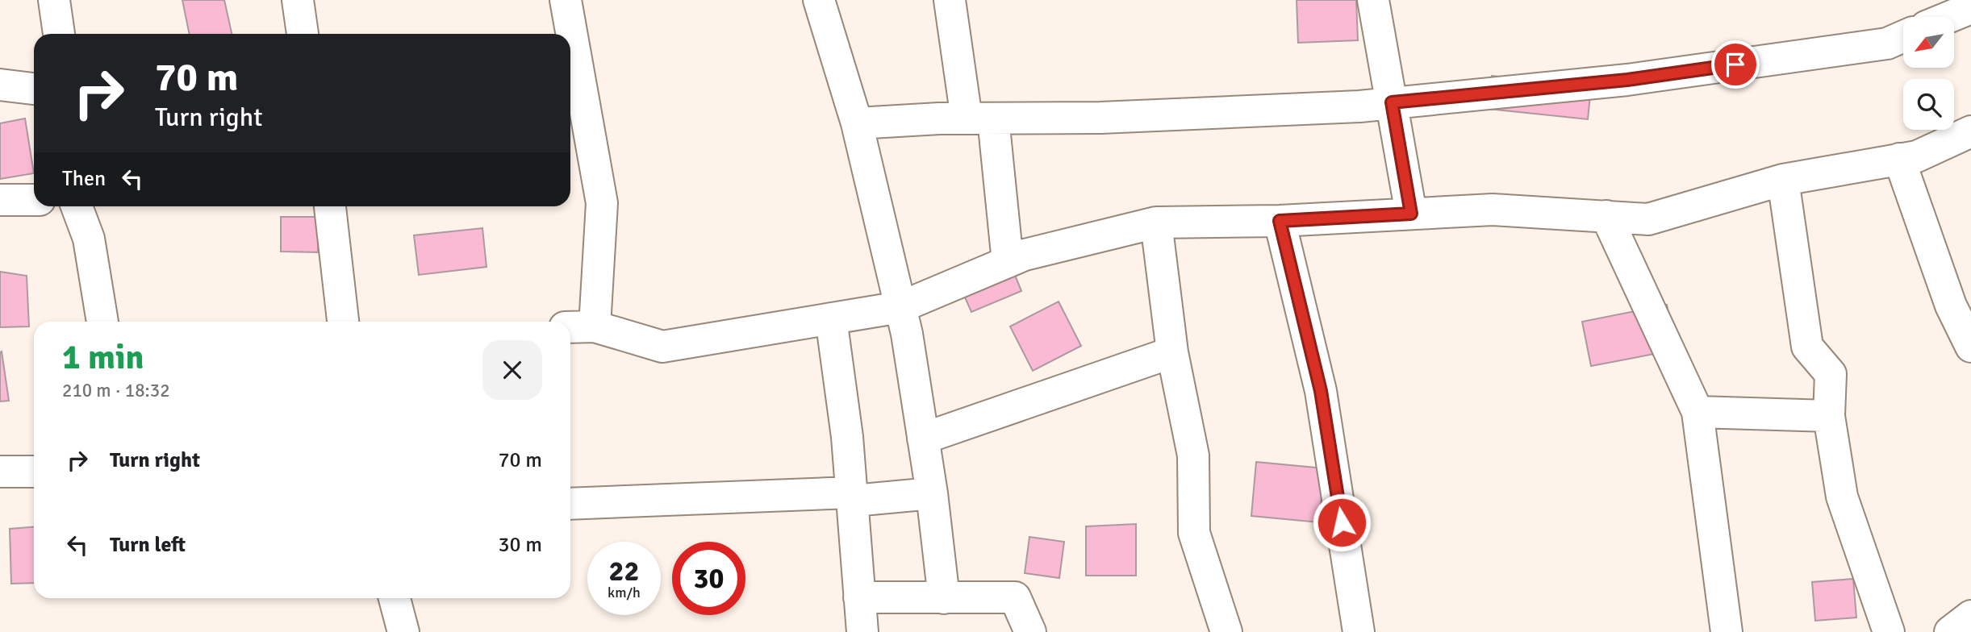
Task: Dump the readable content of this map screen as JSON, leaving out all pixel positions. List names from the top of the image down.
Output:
{
  "north": "bottom left",
  "page": {
    "turn": ["70 m", "Turn right"],
    "then": "Then",
    "heading": ["1 min", "210 m · 18:32"],
    "list": [
      {
        "name": "Turn right",
        "value": "70 m"
      },
      {
        "name": "Turn left",
        "value": "30 m"
      }
    ],
    "speed": "22 km/h",
    "limit": "30"
  }
}
